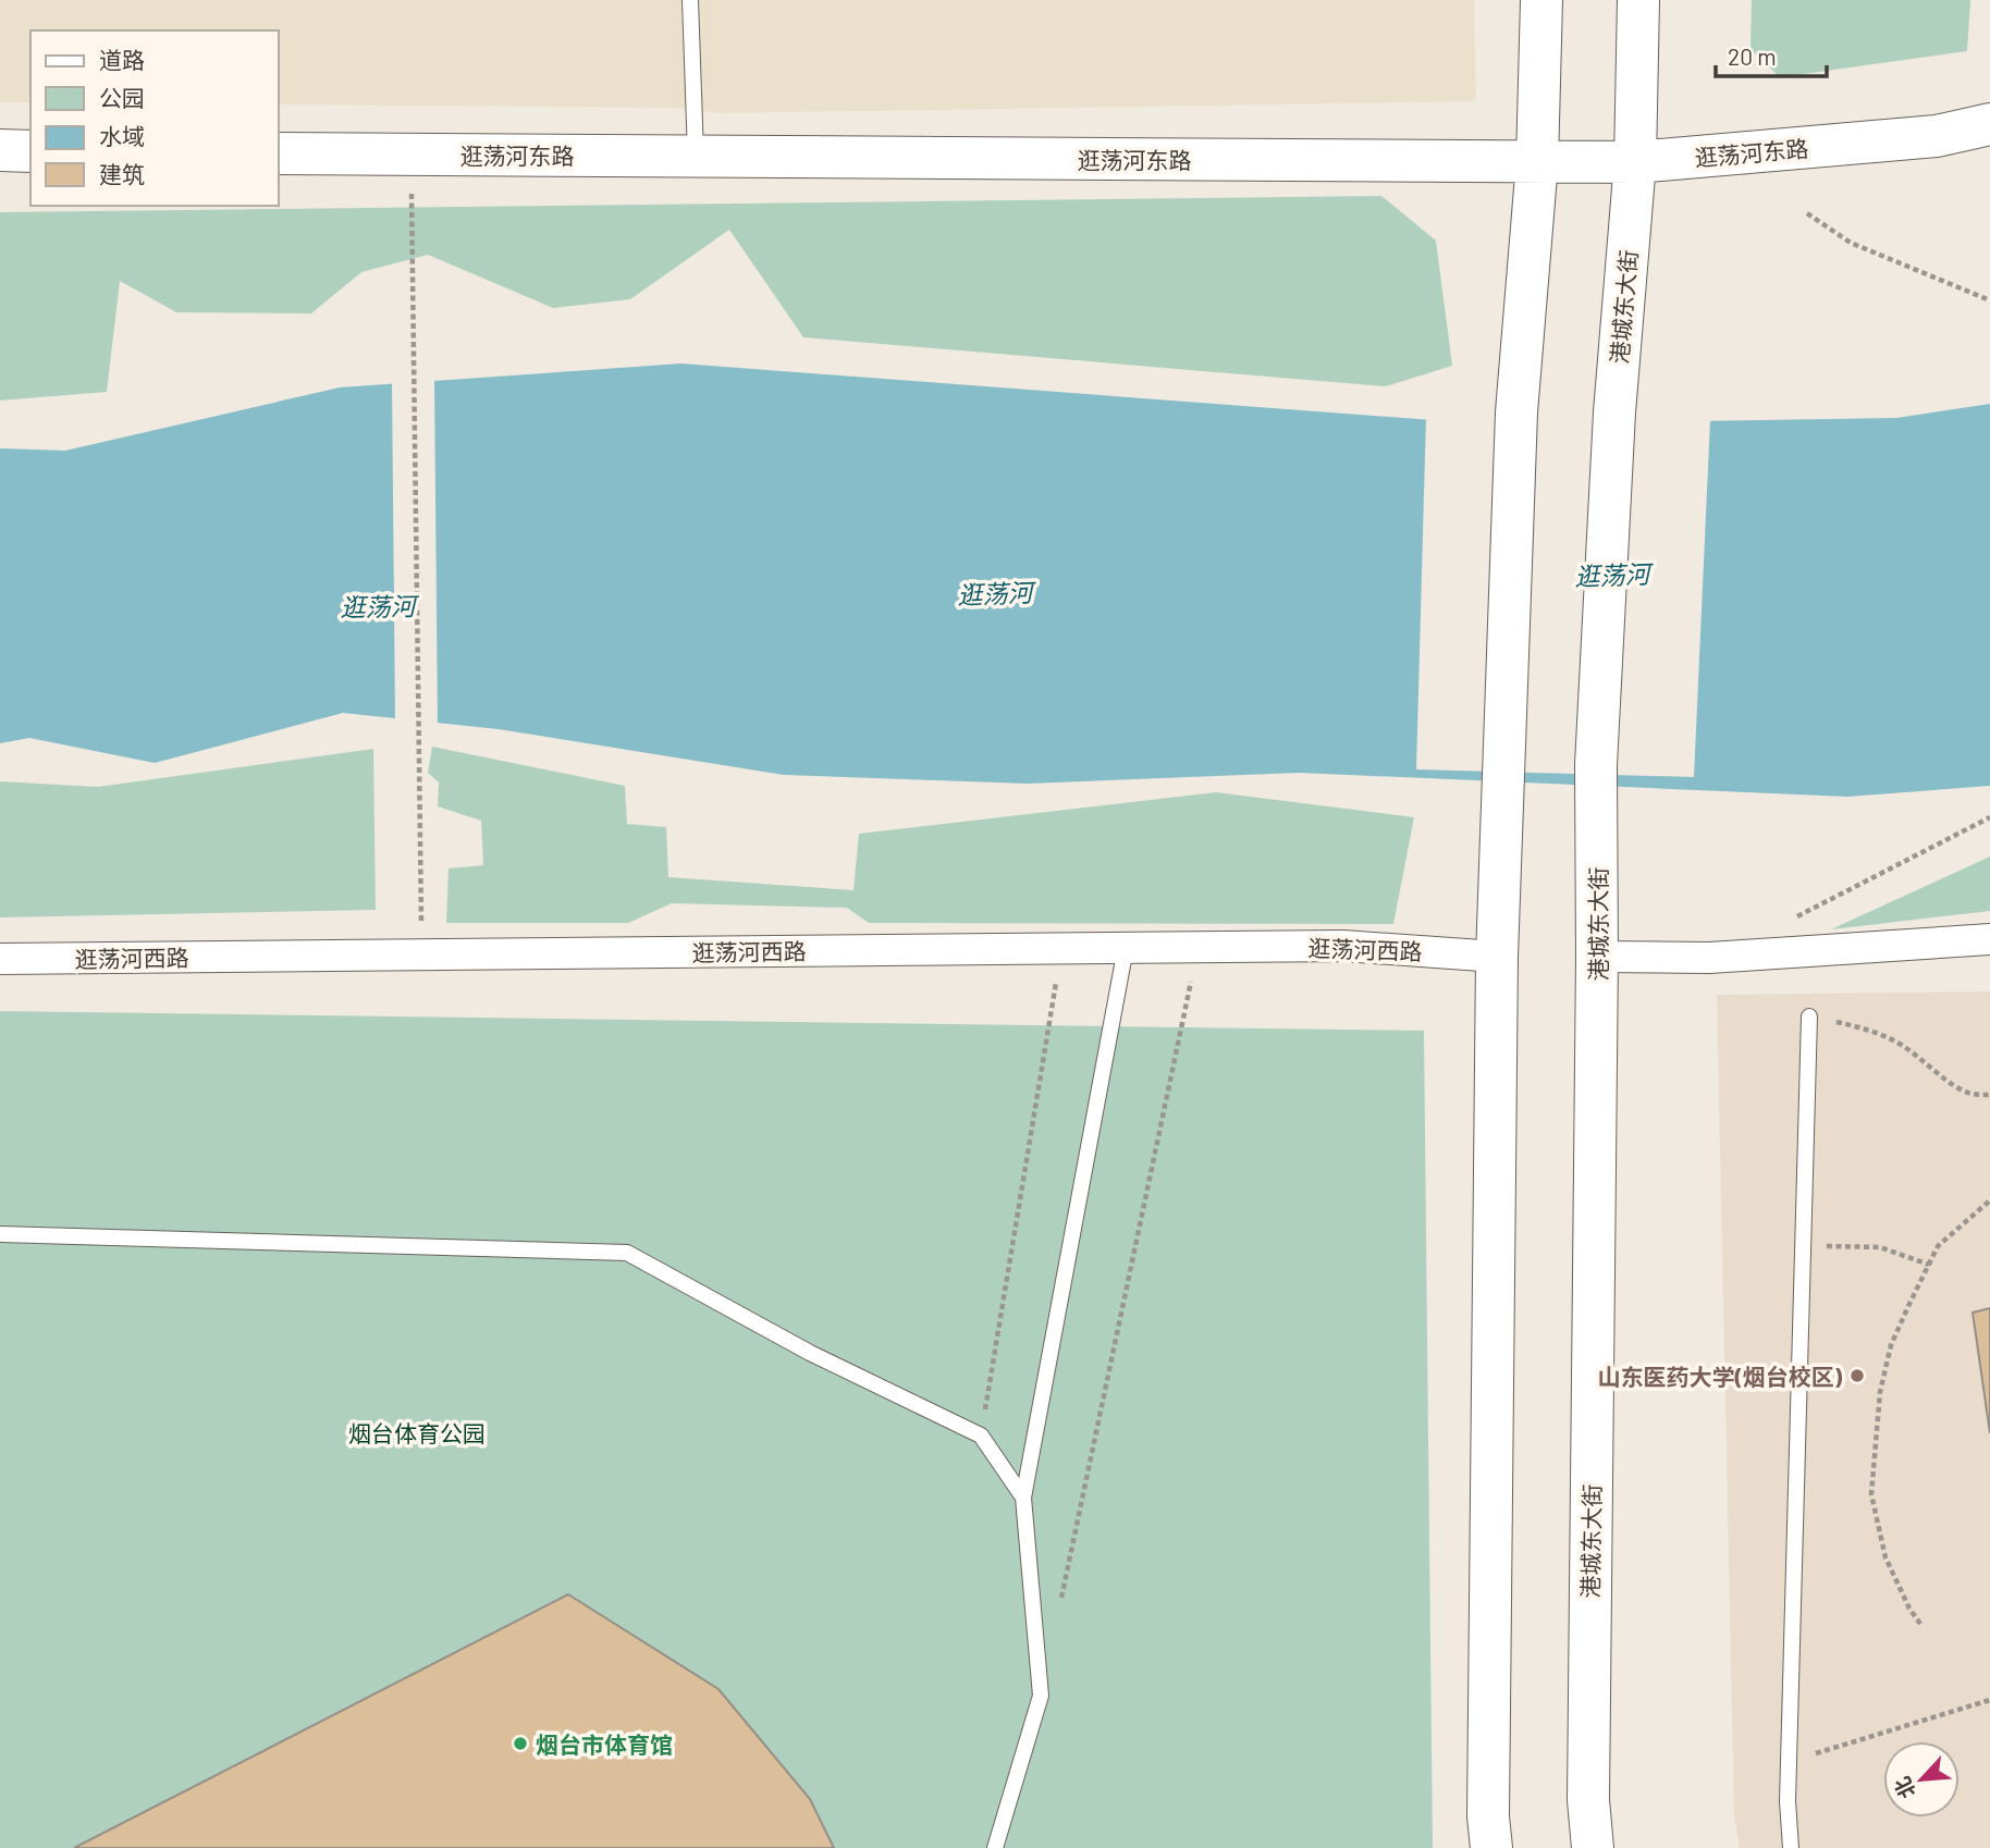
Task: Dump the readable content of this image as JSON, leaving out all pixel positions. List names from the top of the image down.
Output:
{
  "streets": {
    "main road": ["逛荡河东路", "港城东大街"],
    "street": ["逛荡河西路"]
  },
  "crossings": [
    ["逛荡河东路", "港城东大街"]
  ],
  "water": ["逛荡河"],
  "parks": ["烟台体育公园"],
  "places": ["山东医药大学(烟台校区)", "烟台市体育馆"],
  "legend": [
    "道路",
    "公园",
    "水域",
    "建筑"
  ],
  "scale_bar": "20 m",
  "north": "bottom left"
}
